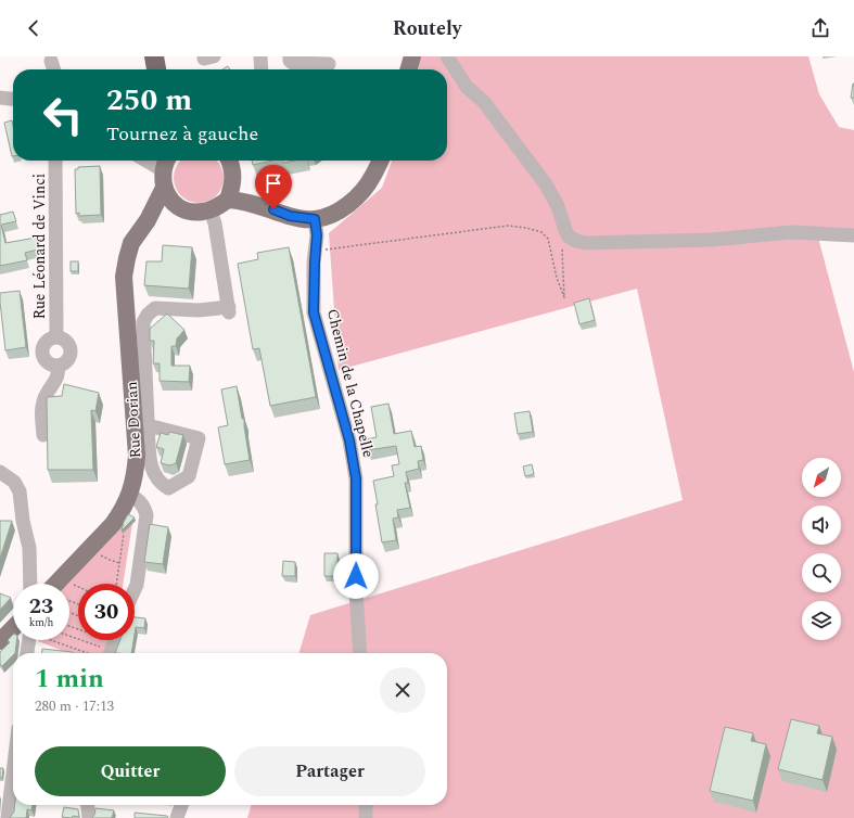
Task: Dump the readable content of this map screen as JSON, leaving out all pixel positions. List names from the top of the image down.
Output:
{
  "streets": {
    "main road": ["Rue Dorian"],
    "street": ["Rue Léonard de Vinci", "Chemin de la Chapelle"]
  },
  "north": "bottom left",
  "page": {
    "header": "Routely",
    "turn": ["250 m", "Tournez à gauche"],
    "speed": "23 km/h",
    "limit": "30",
    "heading": ["1 min", "280 m · 17:13"],
    "buttons": ["Quitter", "Partager"]
  }
}
